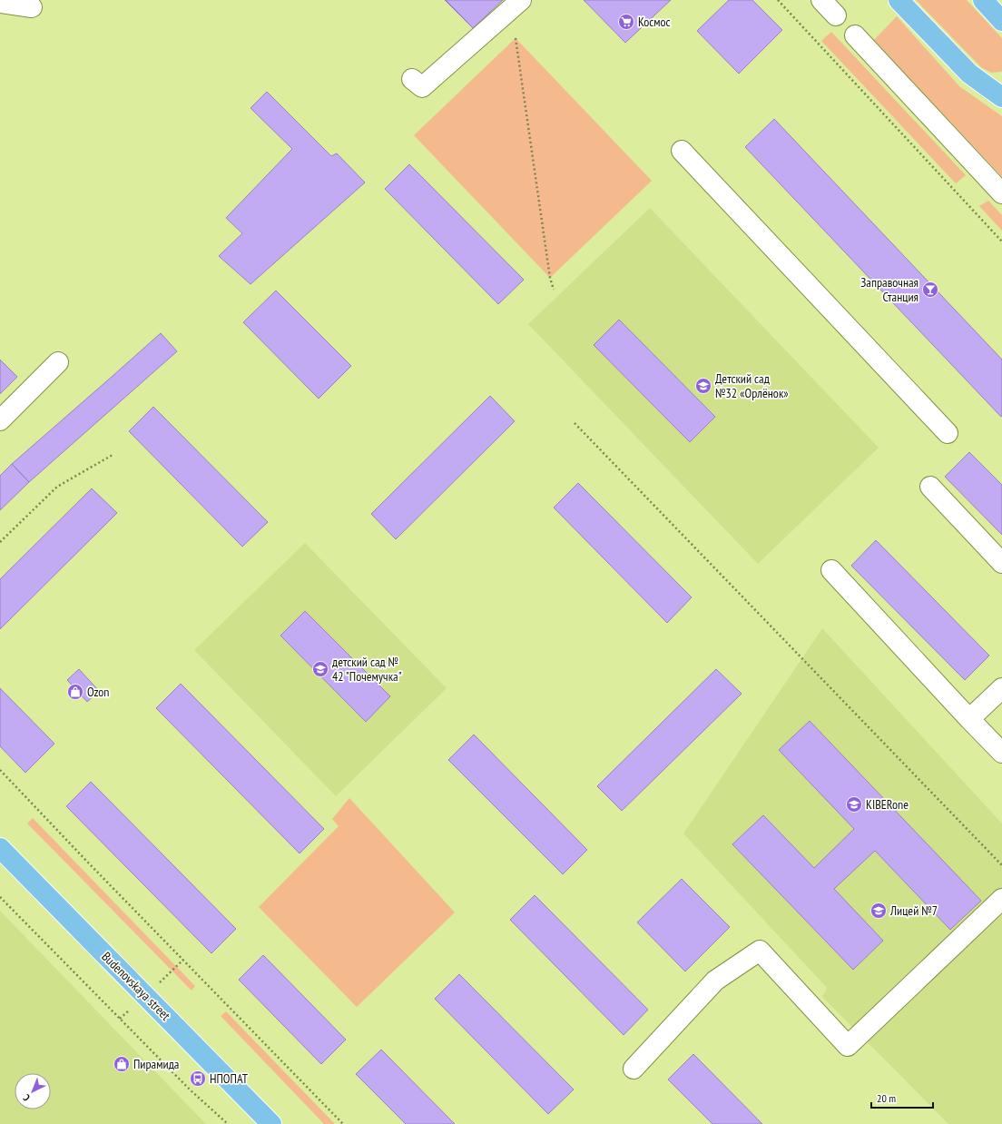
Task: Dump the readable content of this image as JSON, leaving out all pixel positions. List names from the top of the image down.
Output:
{
  "streets": {
    "main road": ["Budenovskaya street"]
  },
  "places": {
    "supermarket": ["Космос"],
    "bar": ["Заправочная Станция"],
    "school or university": [
      "Детский сад №32 «Орлёнок»",
      "детский сад № 42 \"Почемучка\"",
      "KIBERone",
      "Лицей №7"
    ],
    "shop": ["Ozon", "Пирамида"],
    "bus stop": ["НПОПАТ"]
  },
  "scale_bar": "20 m",
  "north": "bottom left"
}
